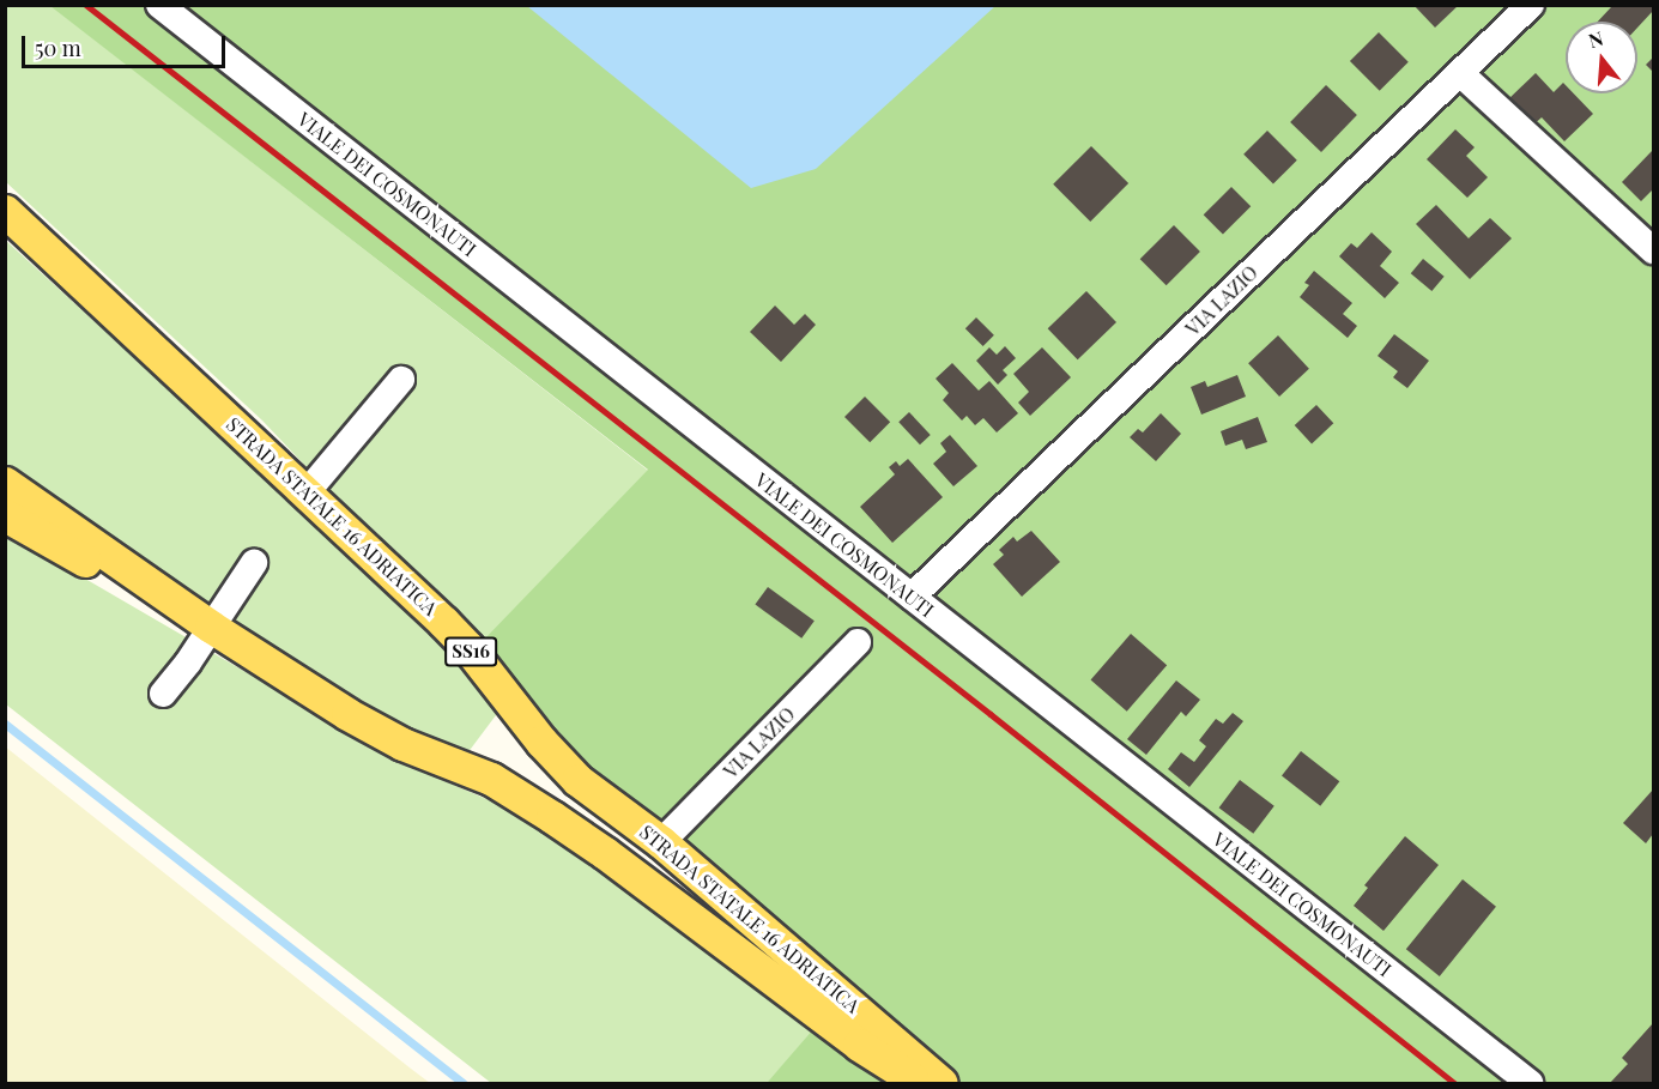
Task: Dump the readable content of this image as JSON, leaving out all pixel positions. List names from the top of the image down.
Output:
{
  "streets": {
    "main road": ["STRADA STATALE 16 ADRIATICA", "SS16"],
    "street": ["VIALE DEI COSMONAUTI", "VIA LAZIO"]
  },
  "crossings": [
    ["VIALE DEI COSMONAUTI", "VIA LAZIO"],
    ["VIA LAZIO", "STRADA STATALE 16 ADRIATICA"]
  ],
  "scale_bar": "50 m",
  "north": "top"
}
